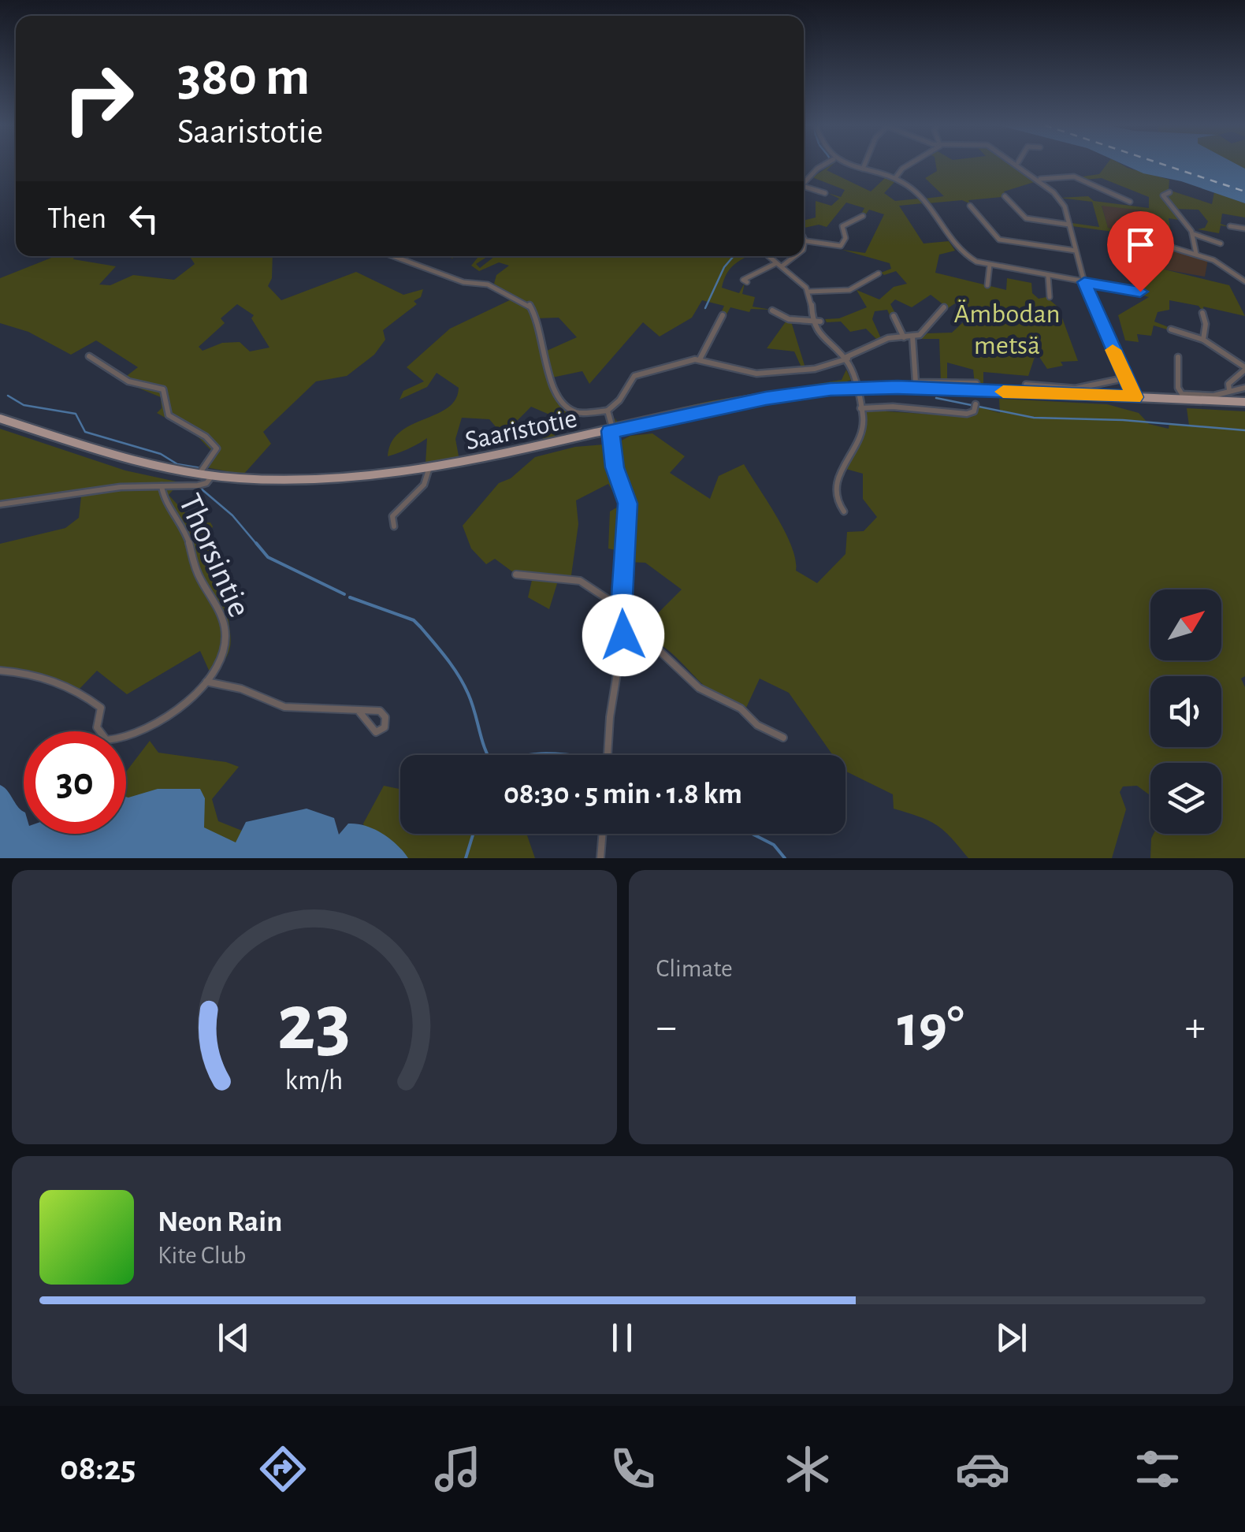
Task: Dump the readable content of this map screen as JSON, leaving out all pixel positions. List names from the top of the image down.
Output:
{
  "streets": {
    "main road": ["Saaristotie"],
    "street": ["Thorsintie"]
  },
  "parks": ["Ämbodan metsä"],
  "north": "top right",
  "page": {
    "turn": ["380 m", "Saaristotie"],
    "then": "Then",
    "limit": "30",
    "trip": "08:30 · 5 min · 1.8 km",
    "tile": "Climate",
    "heat": ["−", "19°", "+"],
    "song": ["Neon Rain", "Kite Club"],
    "tabs": "08:25",
    "gauge": ["23", "km/h"]
  }
}
